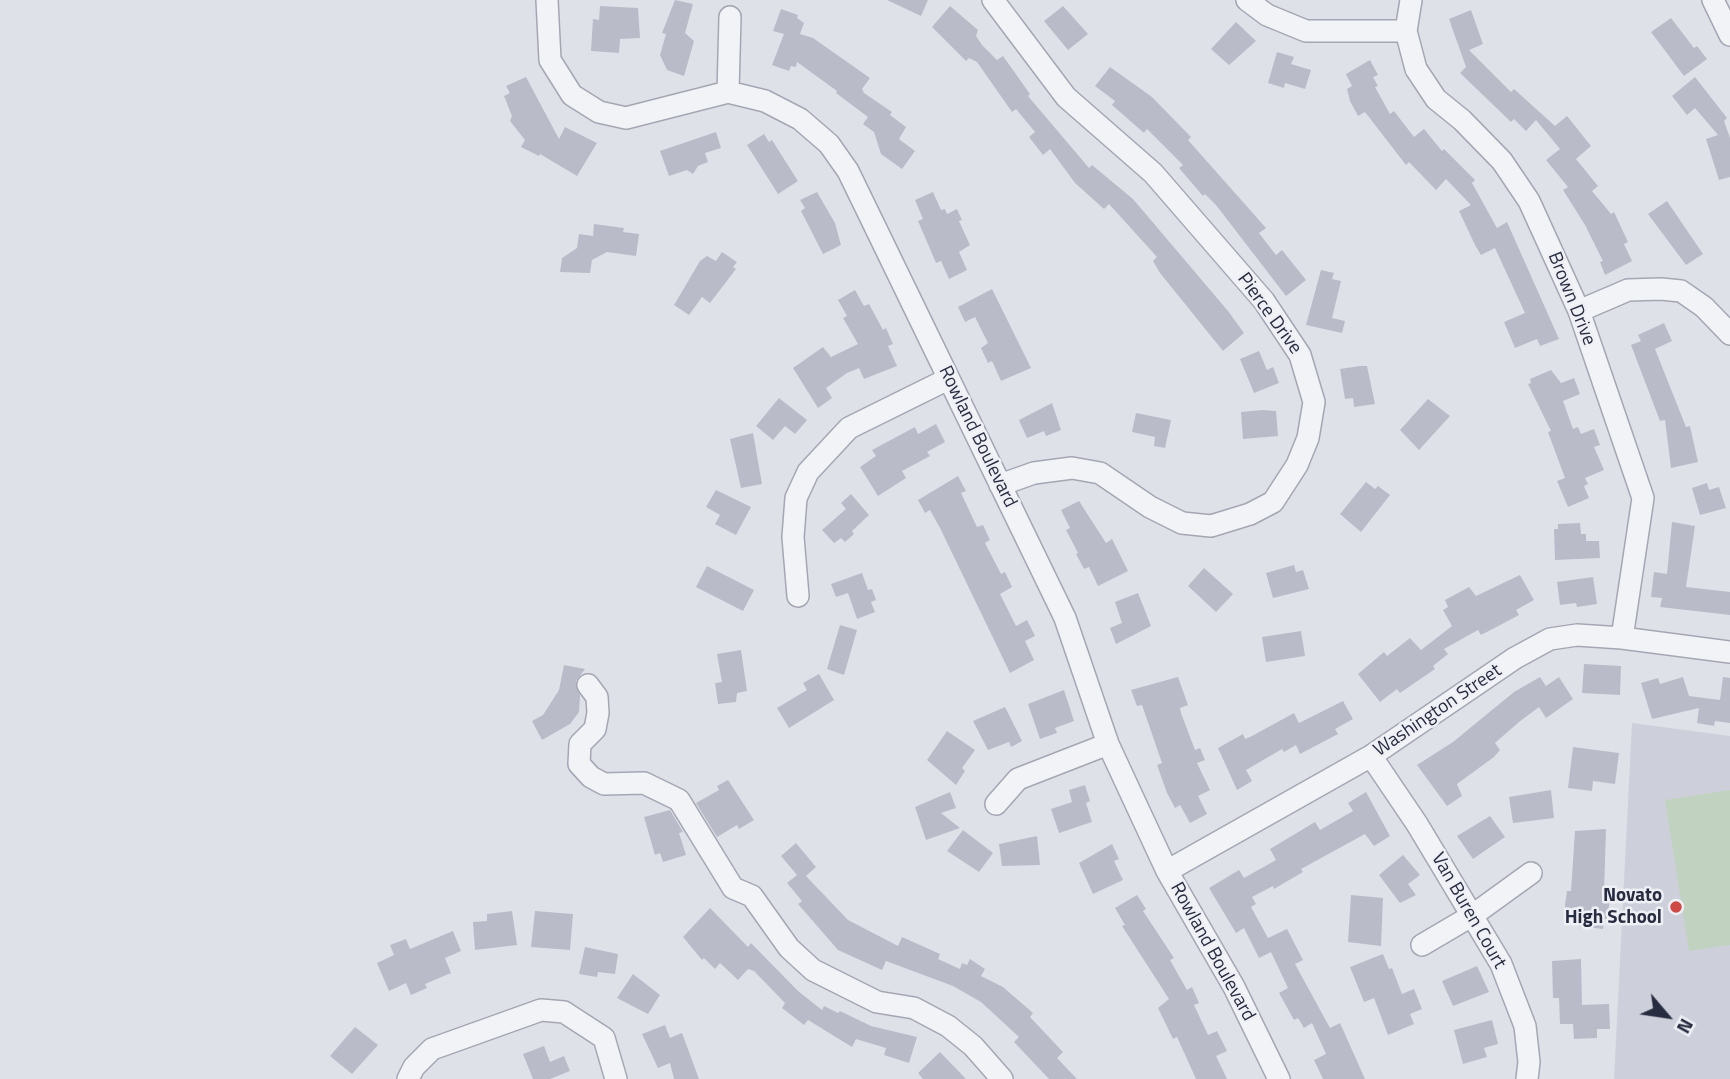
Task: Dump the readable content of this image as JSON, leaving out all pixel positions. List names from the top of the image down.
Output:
{
  "streets": {
    "street": [
      "Brown Drive",
      "Pierce Drive",
      "Rowland Boulevard",
      "Washington Street",
      "Van Buren Court"
    ]
  },
  "crossings": [
    ["Brown Drive", "Washington Street"],
    ["Pierce Drive", "Rowland Boulevard"],
    ["Rowland Boulevard", "Washington Street"],
    ["Washington Street", "Van Buren Court"]
  ],
  "places": ["Novato High School"],
  "north": "bottom right"
}
